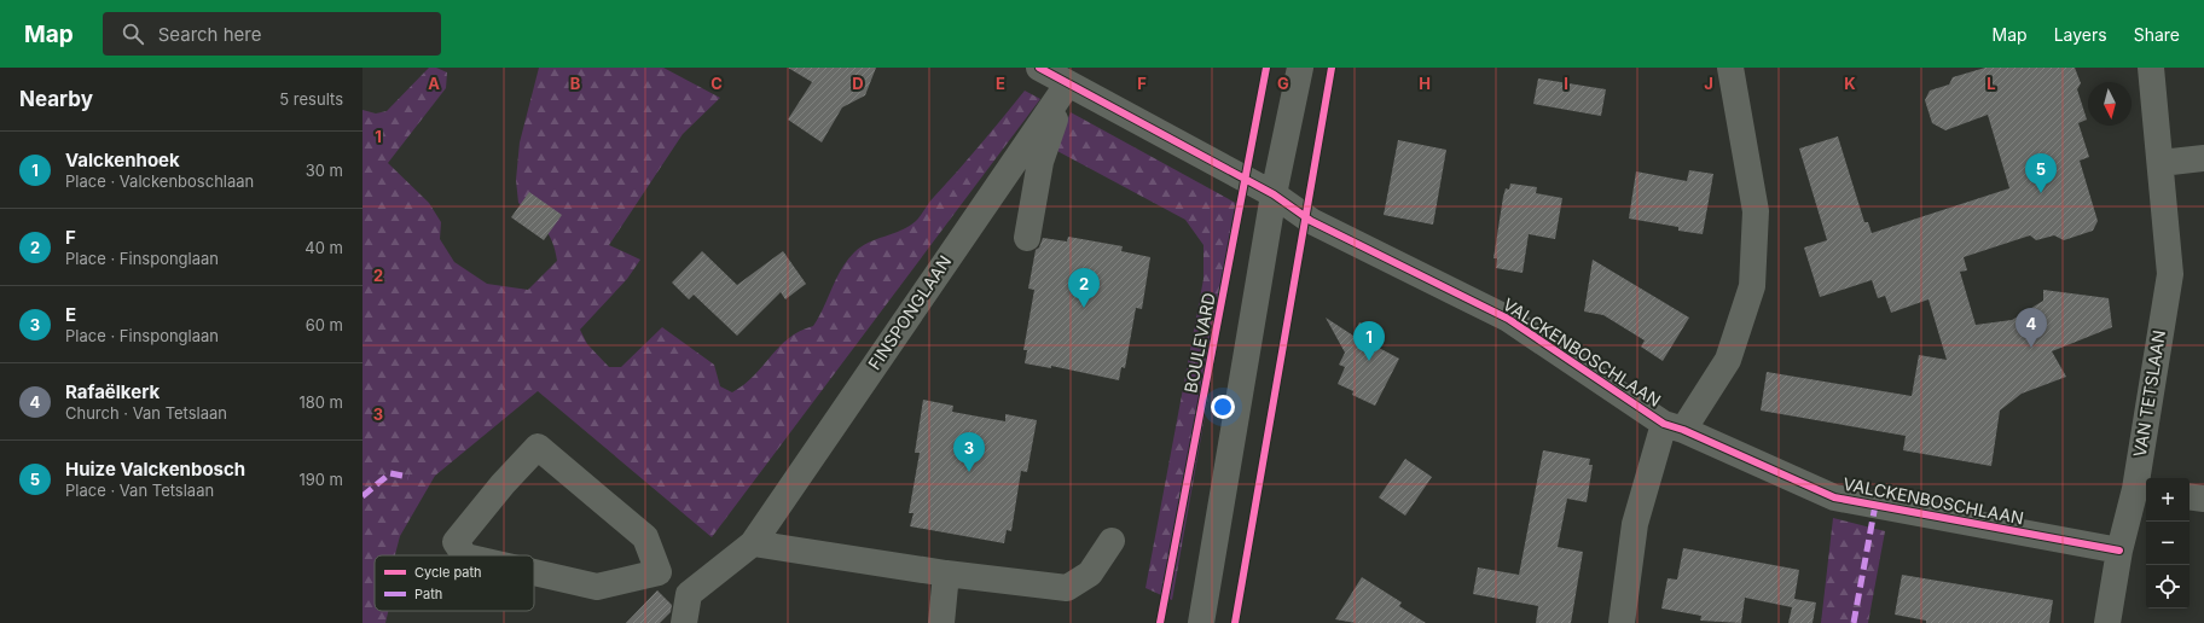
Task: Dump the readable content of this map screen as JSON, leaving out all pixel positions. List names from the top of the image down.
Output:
{
  "streets": {
    "street": ["FINSPONGLAAN", "VALCKENBOSCHLAAN", "VAN TETSLAAN"],
    "cycle path": ["BOULEVARD"]
  },
  "crossings": [
    ["FINSPONGLAAN", "VALCKENBOSCHLAAN"],
    ["VALCKENBOSCHLAAN", "VAN TETSLAAN"]
  ],
  "legend": ["Cycle path", "Path"],
  "north": "bottom",
  "page": {
    "header": "Map",
    "search": "Search here",
    "nav": ["Map", "Layers", "Share"],
    "heading": ["Nearby", "5 results"],
    "list": [
      {
        "mark": "1",
        "name": "Valckenhoek",
        "note": "Place · Valckenboschlaan",
        "value": "30 m"
      },
      {
        "mark": "2",
        "name": "F",
        "note": "Place · Finsponglaan",
        "value": "40 m"
      },
      {
        "mark": "3",
        "name": "E",
        "note": "Place · Finsponglaan",
        "value": "60 m"
      },
      {
        "mark": "4",
        "name": "Rafaëlkerk",
        "note": "Church · Van Tetslaan",
        "value": "180 m"
      },
      {
        "mark": "5",
        "name": "Huize Valckenbosch",
        "note": "Place · Van Tetslaan",
        "value": "190 m"
      }
    ],
    "pins": [
      "5",
      "2",
      "4",
      "1",
      "3"
    ],
    "map_buttons": ["+", "−"]
  },
  "grid": {
    "columns": [
      "A",
      "B",
      "C",
      "D",
      "E",
      "F",
      "G",
      "H",
      "I",
      "J",
      "K",
      "L"
    ],
    "rows": ["1", "2", "3"]
  }
}
